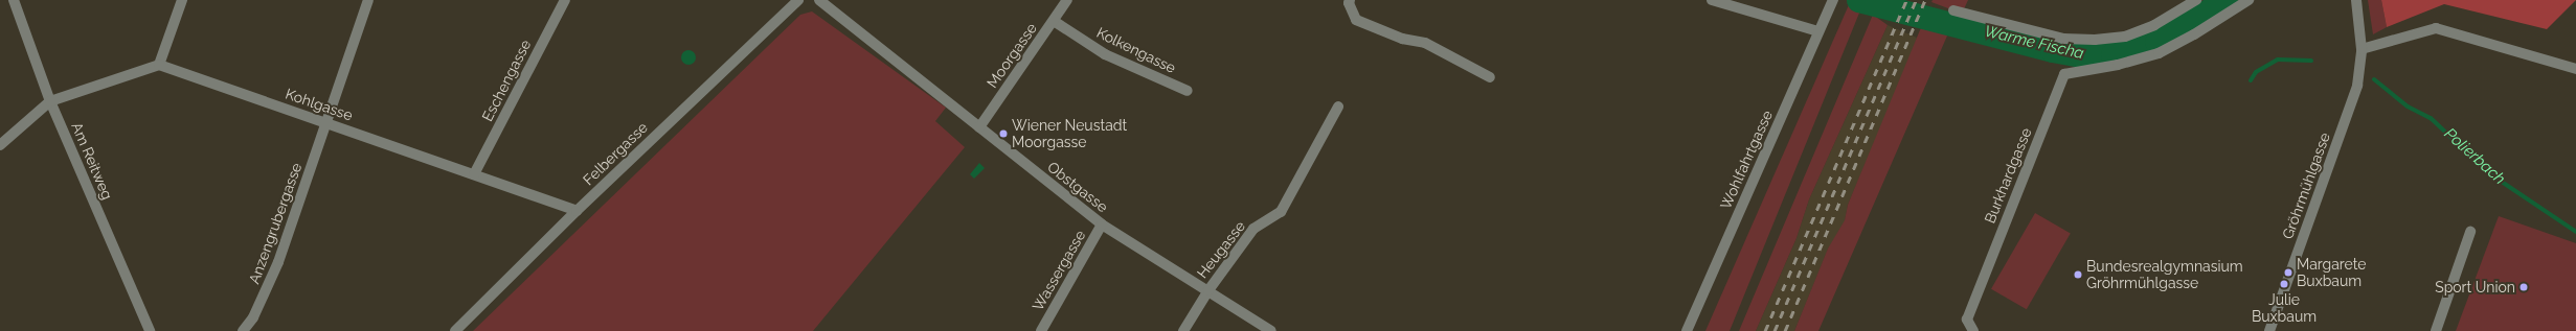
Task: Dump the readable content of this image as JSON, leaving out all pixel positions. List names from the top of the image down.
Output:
{
  "streets": {
    "street": [
      "Kolkengasse",
      "Moorgasse",
      "Eschengasse",
      "Kohlgasse",
      "Felbergasse",
      "Wohlfahrtgasse",
      "Am Reitweg",
      "Burkhardgasse",
      "Gröhrmühlgasse",
      "Obstgasse",
      "Anzengrubergasse",
      "Heugasse",
      "Wassergasse"
    ]
  },
  "crossings": [
    ["Kolkengasse", "Moorgasse"],
    ["Moorgasse", "Obstgasse"],
    ["Eschengasse", "Kohlgasse"],
    ["Kohlgasse", "Felbergasse"],
    ["Kohlgasse", "Anzengrubergasse"],
    ["Obstgasse", "Heugasse"],
    ["Obstgasse", "Wassergasse"]
  ],
  "water": ["Warme Fischa", "Polierbach"],
  "places": [
    "Wiener Neustadt Moorgasse",
    "Margarete Buxbaum",
    "Bundesrealgymnasium Gröhrmühlgasse",
    "Julie Buxbaum",
    "Sport Union"
  ]
}
